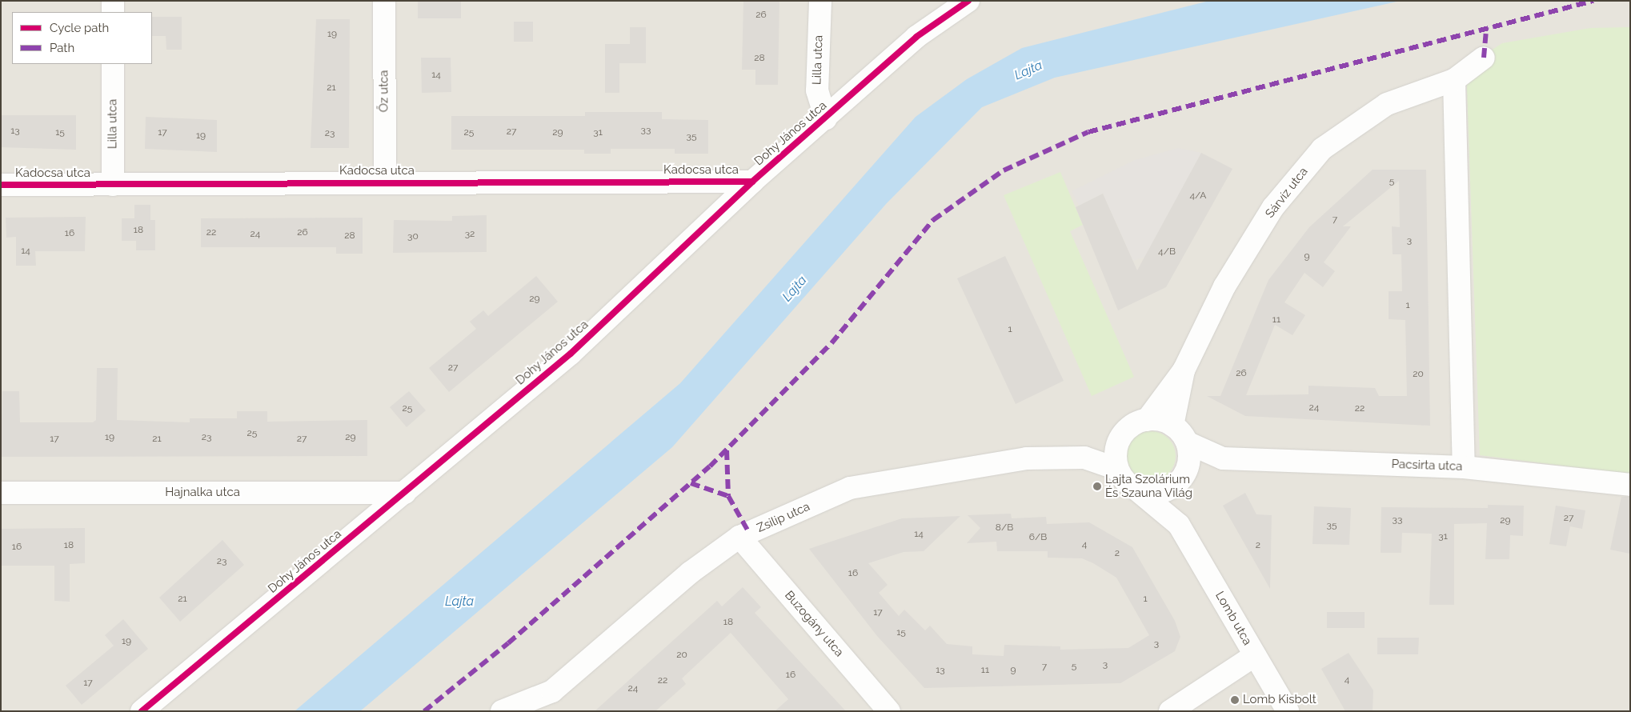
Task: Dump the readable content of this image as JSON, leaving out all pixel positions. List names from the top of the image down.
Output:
{
  "streets": {
    "street": [
      "Lilla utca",
      "Őz utca",
      "Dohy János utca",
      "Kadocsa utca",
      "Sárvíz utca",
      "Pacsirta utca",
      "Hajnalka utca",
      "Zsilip utca",
      "Lomb utca",
      "Buzogány utca"
    ]
  },
  "crossings": [
    ["Lilla utca", "Dohy János utca"],
    ["Lilla utca", "Kadocsa utca"],
    ["Őz utca", "Kadocsa utca"],
    ["Dohy János utca", "Kadocsa utca"],
    ["Dohy János utca", "Hajnalka utca"],
    ["Zsilip utca", "Buzogány utca"]
  ],
  "water": ["Lajta"],
  "places": ["Lajta Szolárium És Szauna Világ", "Lomb Kisbolt"],
  "house_numbers": [
    "26",
    "19",
    "28",
    "14",
    "21",
    "33",
    "13",
    "27",
    "15",
    "17",
    "25",
    "29",
    "31",
    "23",
    "19",
    "35",
    "5",
    "4/A",
    "7",
    "18",
    "22",
    "26",
    "16",
    "24",
    "32",
    "28",
    "30",
    "3",
    "14",
    "4/B",
    "9",
    "29",
    "1",
    "11",
    "1",
    "27",
    "26",
    "20",
    "24",
    "25",
    "22",
    "25",
    "19",
    "23",
    "29",
    "17",
    "21",
    "27",
    "27",
    "33",
    "29",
    "35",
    "8/B",
    "14",
    "31",
    "6/B",
    "4",
    "18",
    "2",
    "16",
    "2",
    "23",
    "16",
    "21",
    "1",
    "17",
    "18",
    "15",
    "19",
    "3",
    "20",
    "3",
    "5",
    "7",
    "13",
    "11",
    "9",
    "16",
    "4",
    "22",
    "17",
    "24"
  ],
  "legend": ["Cycle path", "Path"]
}
